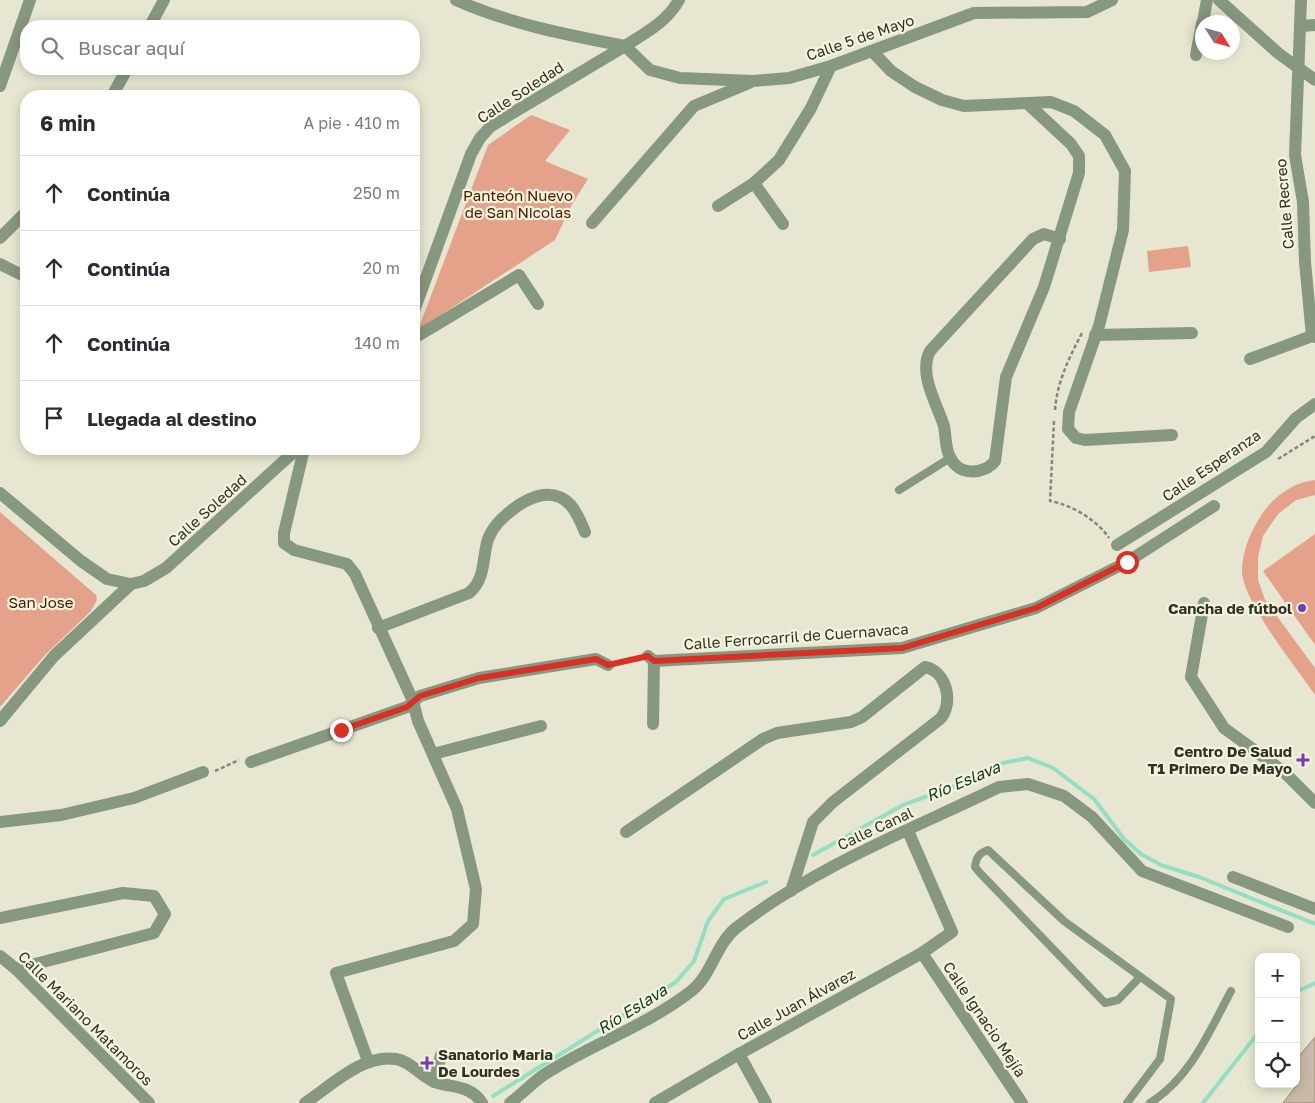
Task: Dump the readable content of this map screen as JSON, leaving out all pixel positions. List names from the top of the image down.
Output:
{
  "streets": {
    "street": [
      "Calle 5 de Mayo",
      "Calle Soledad",
      "Calle Recreo",
      "Calle Esperanza",
      "Calle Ferrocarril de Cuernavaca",
      "Calle Canal",
      "Calle Juan Álvarez",
      "Calle Mariano Matamoros",
      "Calle Ignacio Mejía"
    ]
  },
  "crossings": [
    ["Calle 5 de Mayo", "Calle Soledad"],
    ["Calle Canal", "Calle Juan Álvarez"],
    ["Calle Juan Álvarez", "Calle Ignacio Mejía"]
  ],
  "water": ["Río Eslava"],
  "parks": ["Panteón Nuevo de San Nicolas", "San Jose"],
  "places": {
    "other": ["Cancha de fútbol"],
    "health": ["Centro De Salud T1 Primero De Mayo", "Sanatorio Maria De Lourdes"]
  },
  "north": "bottom right",
  "page": {
    "search": "Buscar aquí",
    "heading": ["6 min", "A pie · 410 m"],
    "list": [
      ["Continúa", "250 m"],
      ["Continúa", "20 m"],
      ["Continúa", "140 m"],
      "Llegada al destino"
    ],
    "map_buttons": ["+", "−"]
  }
}
